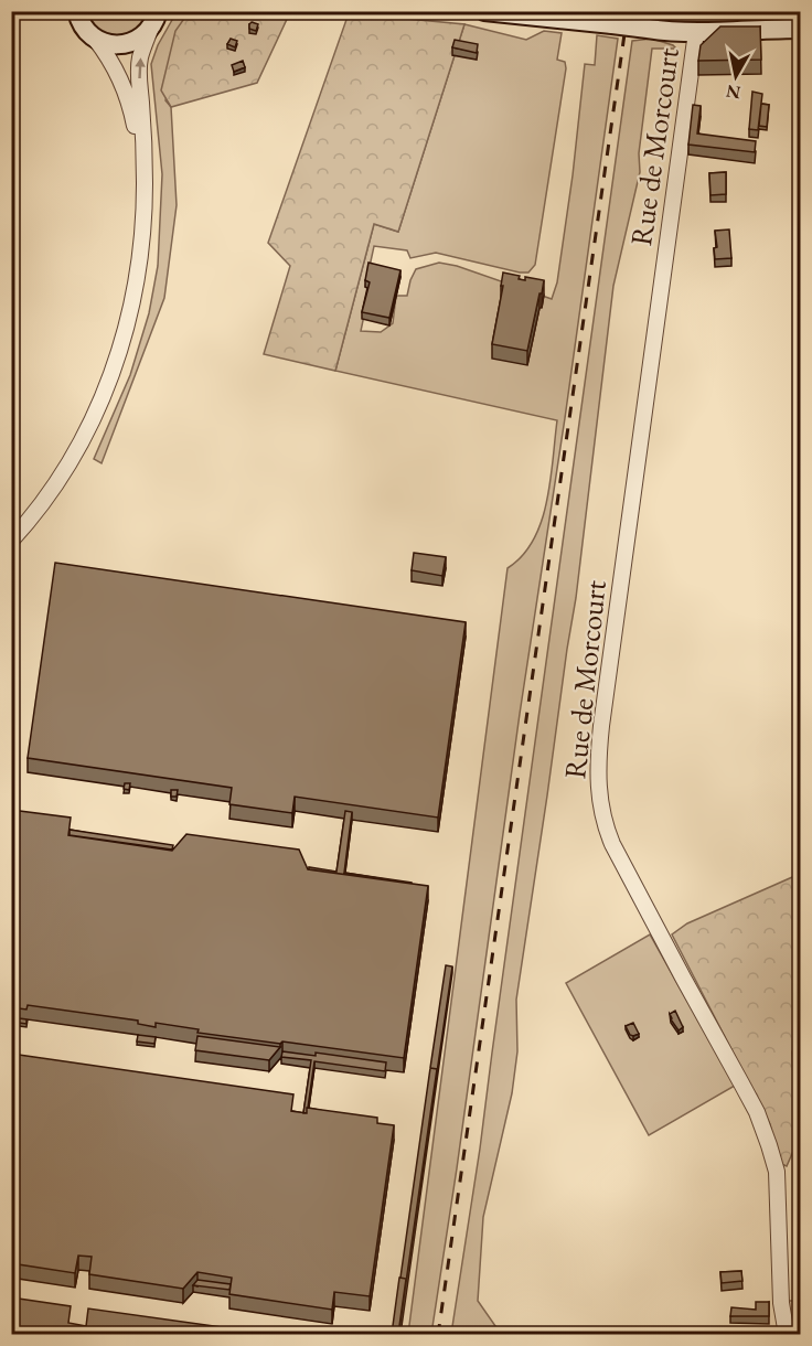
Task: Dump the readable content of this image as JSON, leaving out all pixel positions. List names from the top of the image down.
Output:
{
  "streets": {
    "street": ["Rue de Morcourt"]
  },
  "north": "bottom"
}
